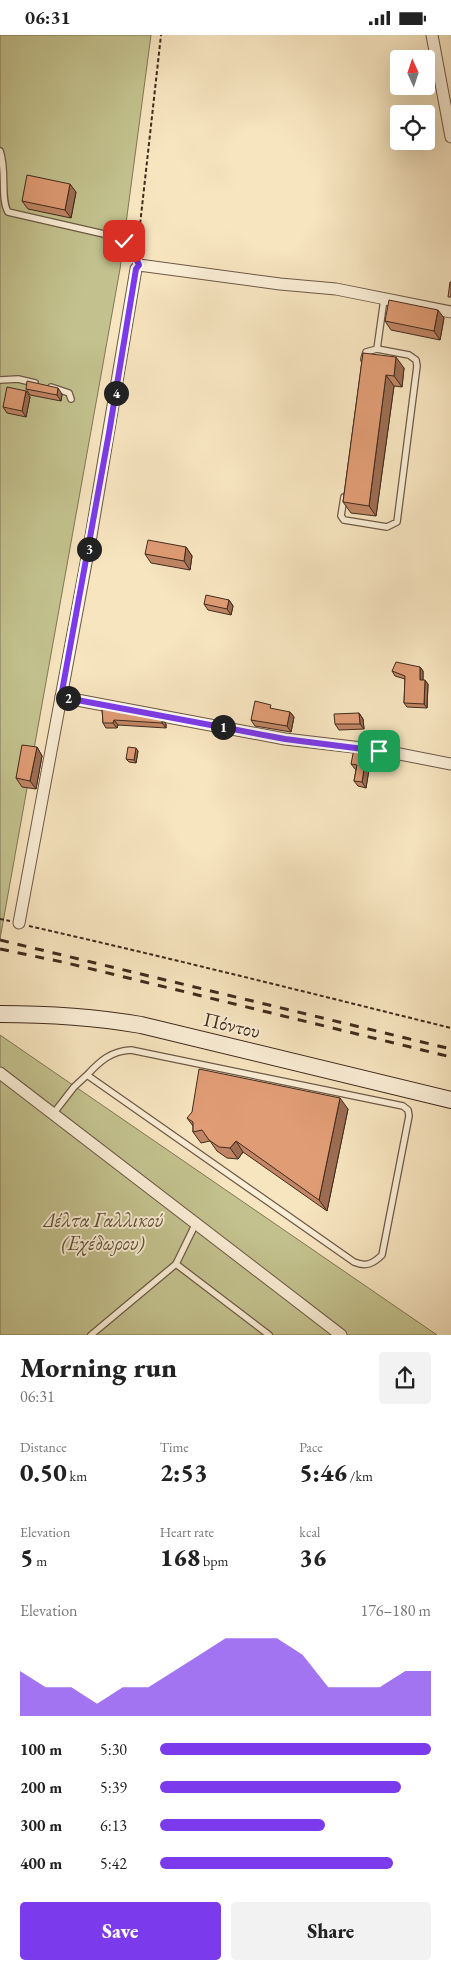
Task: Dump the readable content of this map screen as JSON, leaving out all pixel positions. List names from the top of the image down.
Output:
{
  "streets": {
    "street": ["Πόντου"]
  },
  "parks": ["Δέλτα Γαλλικού (Εχέδωρου)"],
  "north": "top",
  "page": {
    "status": "06:31",
    "pins": [
      "4",
      "3",
      "2",
      "1"
    ],
    "heading": ["Morning run", "06:31"],
    "stats": [
      ["Distance", "0.50 km"],
      ["Time", "2:53"],
      ["Pace", "5:46 /km"],
      ["Elevation", "5 m"],
      ["Heart rate", "168 bpm"],
      ["kcal", "36"]
    ],
    "chart": ["Elevation", "176–180 m"],
    "list": [
      {
        "name": "100 m",
        "note": "5:30"
      },
      {
        "name": "200 m",
        "note": "5:39"
      },
      {
        "name": "300 m",
        "note": "6:13"
      },
      {
        "name": "400 m",
        "note": "5:42"
      }
    ],
    "buttons": ["Save", "Share"]
  }
}
